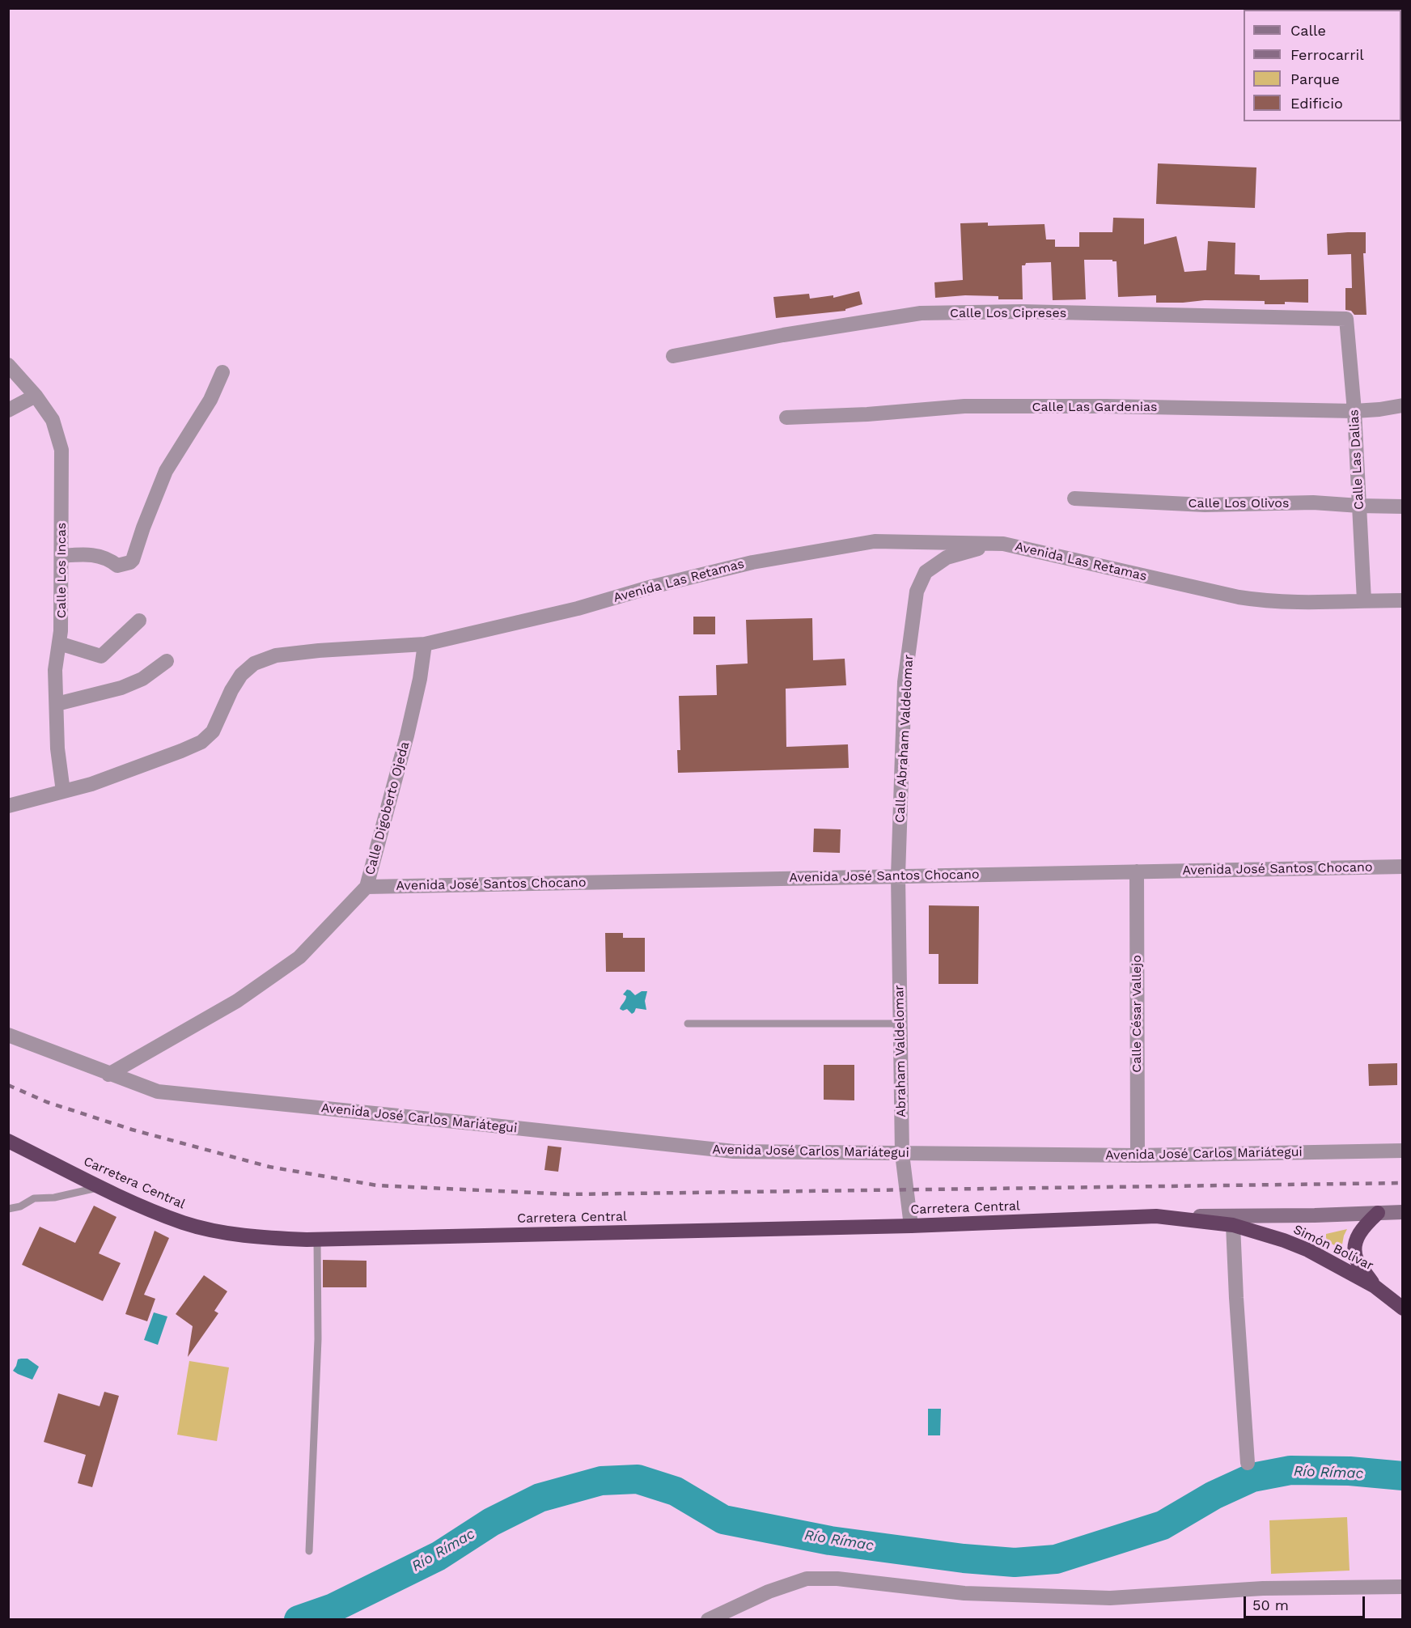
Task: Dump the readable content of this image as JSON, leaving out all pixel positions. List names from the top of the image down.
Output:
{
  "streets": {
    "highway": ["Carretera Central", "Simón Bolívar"],
    "street": [
      "Calle Los Cipreses",
      "Calle Las Gardenias",
      "Calle Las Dalias",
      "Calle Los Olivos",
      "Avenida Las Retamas",
      "Calle Los Incas",
      "Calle Abraham Valdelomar",
      "Calle Digoberto Ojeda",
      "Avenida José Santos Chocano",
      "Calle César Vallejo",
      "Abraham Valdelomar",
      "Avenida José Carlos Mariátegui"
    ]
  },
  "crossings": [
    ["Calle Los Cipreses", "Calle Las Dalias"],
    ["Calle Las Gardenias", "Calle Las Dalias"],
    ["Calle Las Dalias", "Calle Los Olivos"],
    ["Calle Las Dalias", "Avenida Las Retamas"],
    ["Avenida Las Retamas", "Calle Los Incas"],
    ["Avenida Las Retamas", "Calle Abraham Valdelomar"],
    ["Avenida Las Retamas", "Calle Digoberto Ojeda"],
    ["Calle Abraham Valdelomar", "Avenida José Santos Chocano"],
    ["Calle Abraham Valdelomar", "Abraham Valdelomar"],
    ["Calle Digoberto Ojeda", "Avenida José Santos Chocano"],
    ["Calle Digoberto Ojeda", "Avenida José Carlos Mariátegui"],
    ["Avenida José Santos Chocano", "Calle César Vallejo"],
    ["Avenida José Santos Chocano", "Abraham Valdelomar"],
    ["Calle César Vallejo", "Avenida José Carlos Mariátegui"],
    ["Abraham Valdelomar", "Avenida José Carlos Mariátegui"],
    ["Abraham Valdelomar", "Carretera Central"],
    ["Carretera Central", "Simón Bolívar"]
  ],
  "water": ["Río Rímac"],
  "legend": [
    "Calle",
    "Ferrocarril",
    "Parque",
    "Edificio"
  ],
  "scale_bar": "50 m"
}
